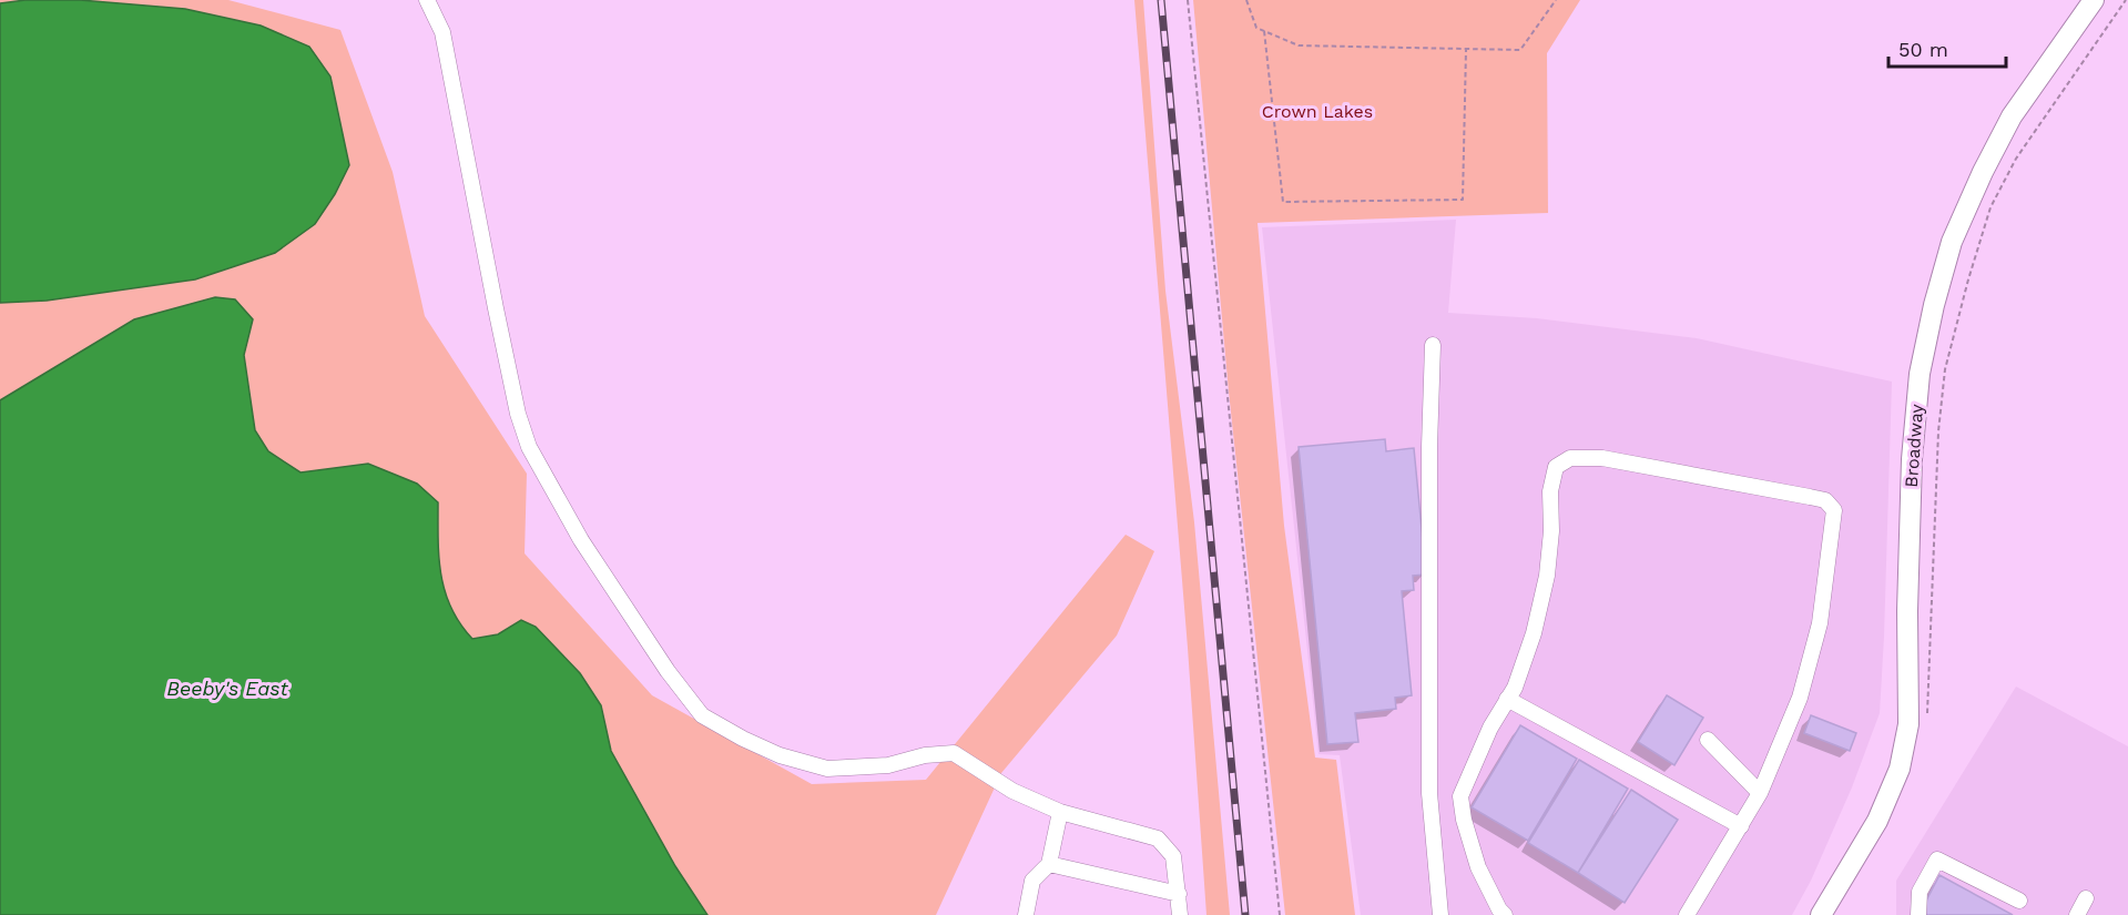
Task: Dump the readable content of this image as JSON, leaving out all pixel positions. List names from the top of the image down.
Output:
{
  "streets": {
    "main road": ["Broadway"]
  },
  "water": ["Beeby's East"],
  "parks": ["Crown Lakes"],
  "scale_bar": "50 m"
}
